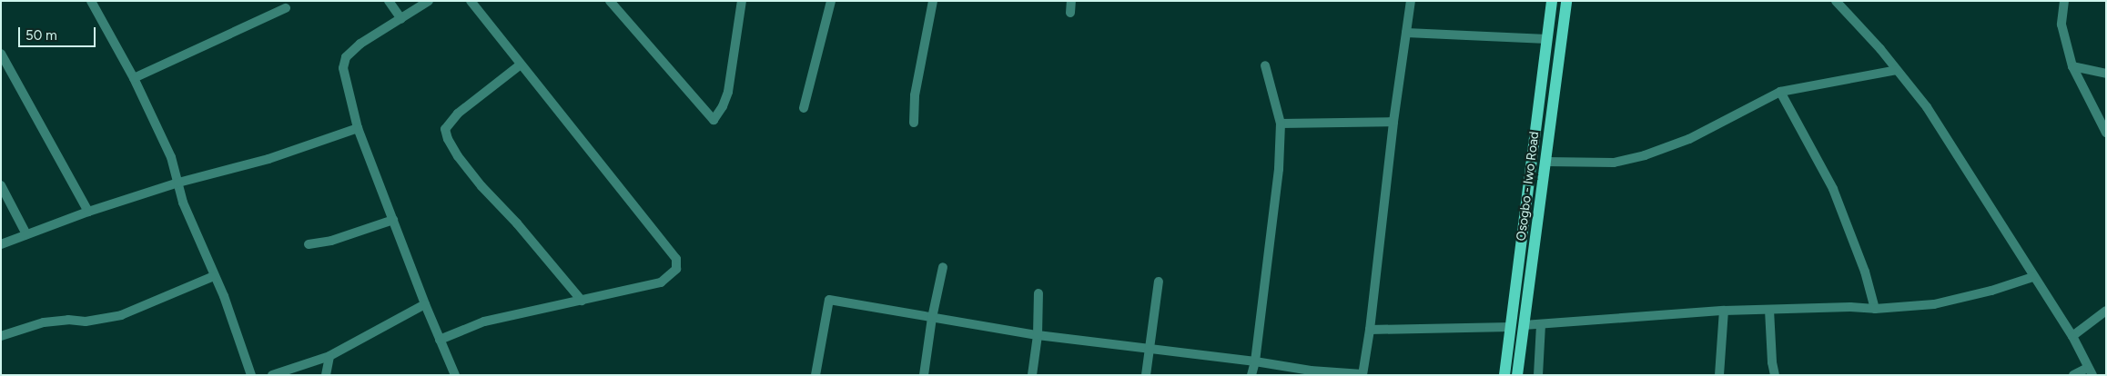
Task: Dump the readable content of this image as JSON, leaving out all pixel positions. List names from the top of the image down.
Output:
{
  "streets": {
    "main road": ["Osogbo - Iwo Road"]
  },
  "scale_bar": "50 m"
}
